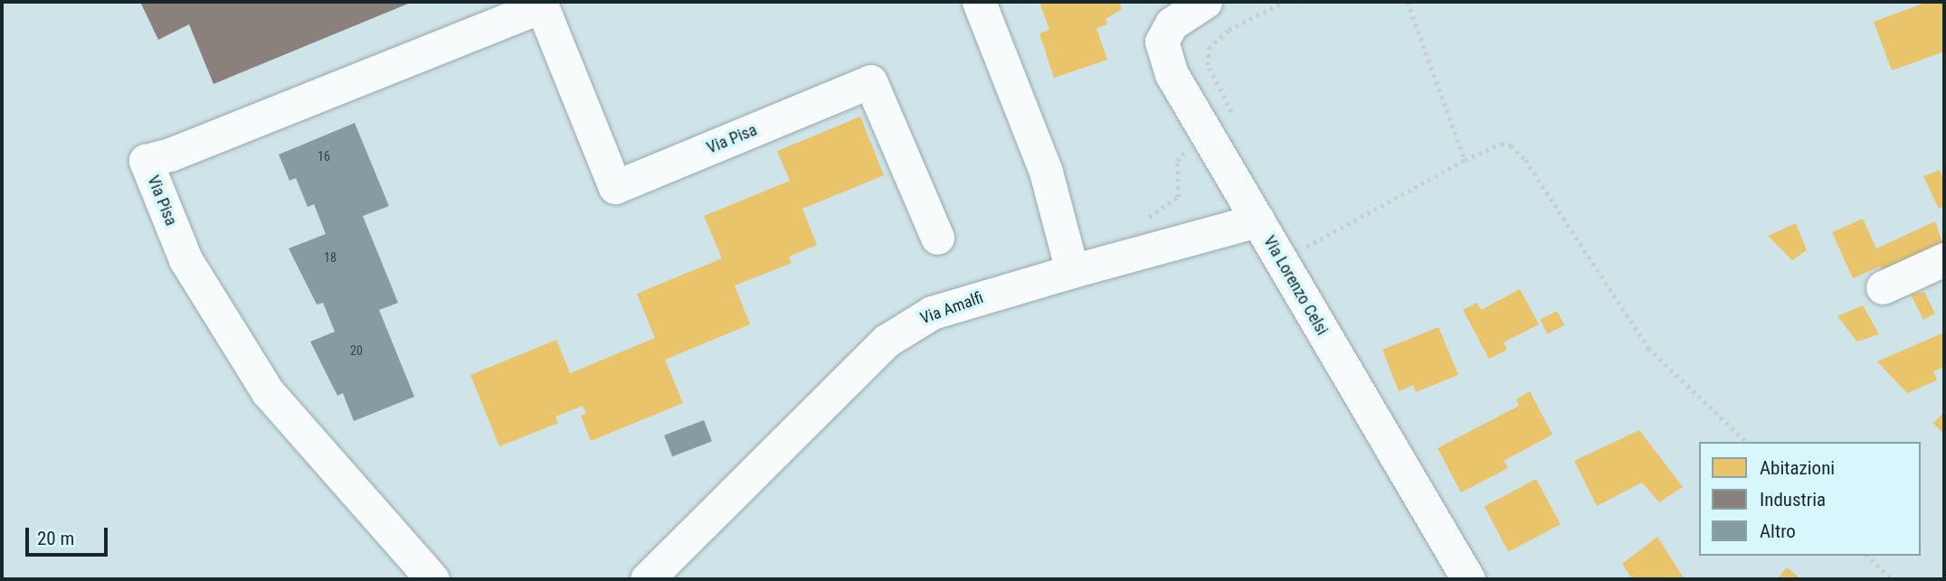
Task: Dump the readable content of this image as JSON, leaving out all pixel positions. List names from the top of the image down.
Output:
{
  "streets": {
    "street": ["Via Pisa", "Via Lorenzo Celsi", "Via Amalfi"]
  },
  "crossings": [
    ["Via Lorenzo Celsi", "Via Amalfi"]
  ],
  "house_numbers": ["16", "18", "20"],
  "legend": ["Abitazioni", "Industria", "Altro"],
  "scale_bar": "20 m"
}
